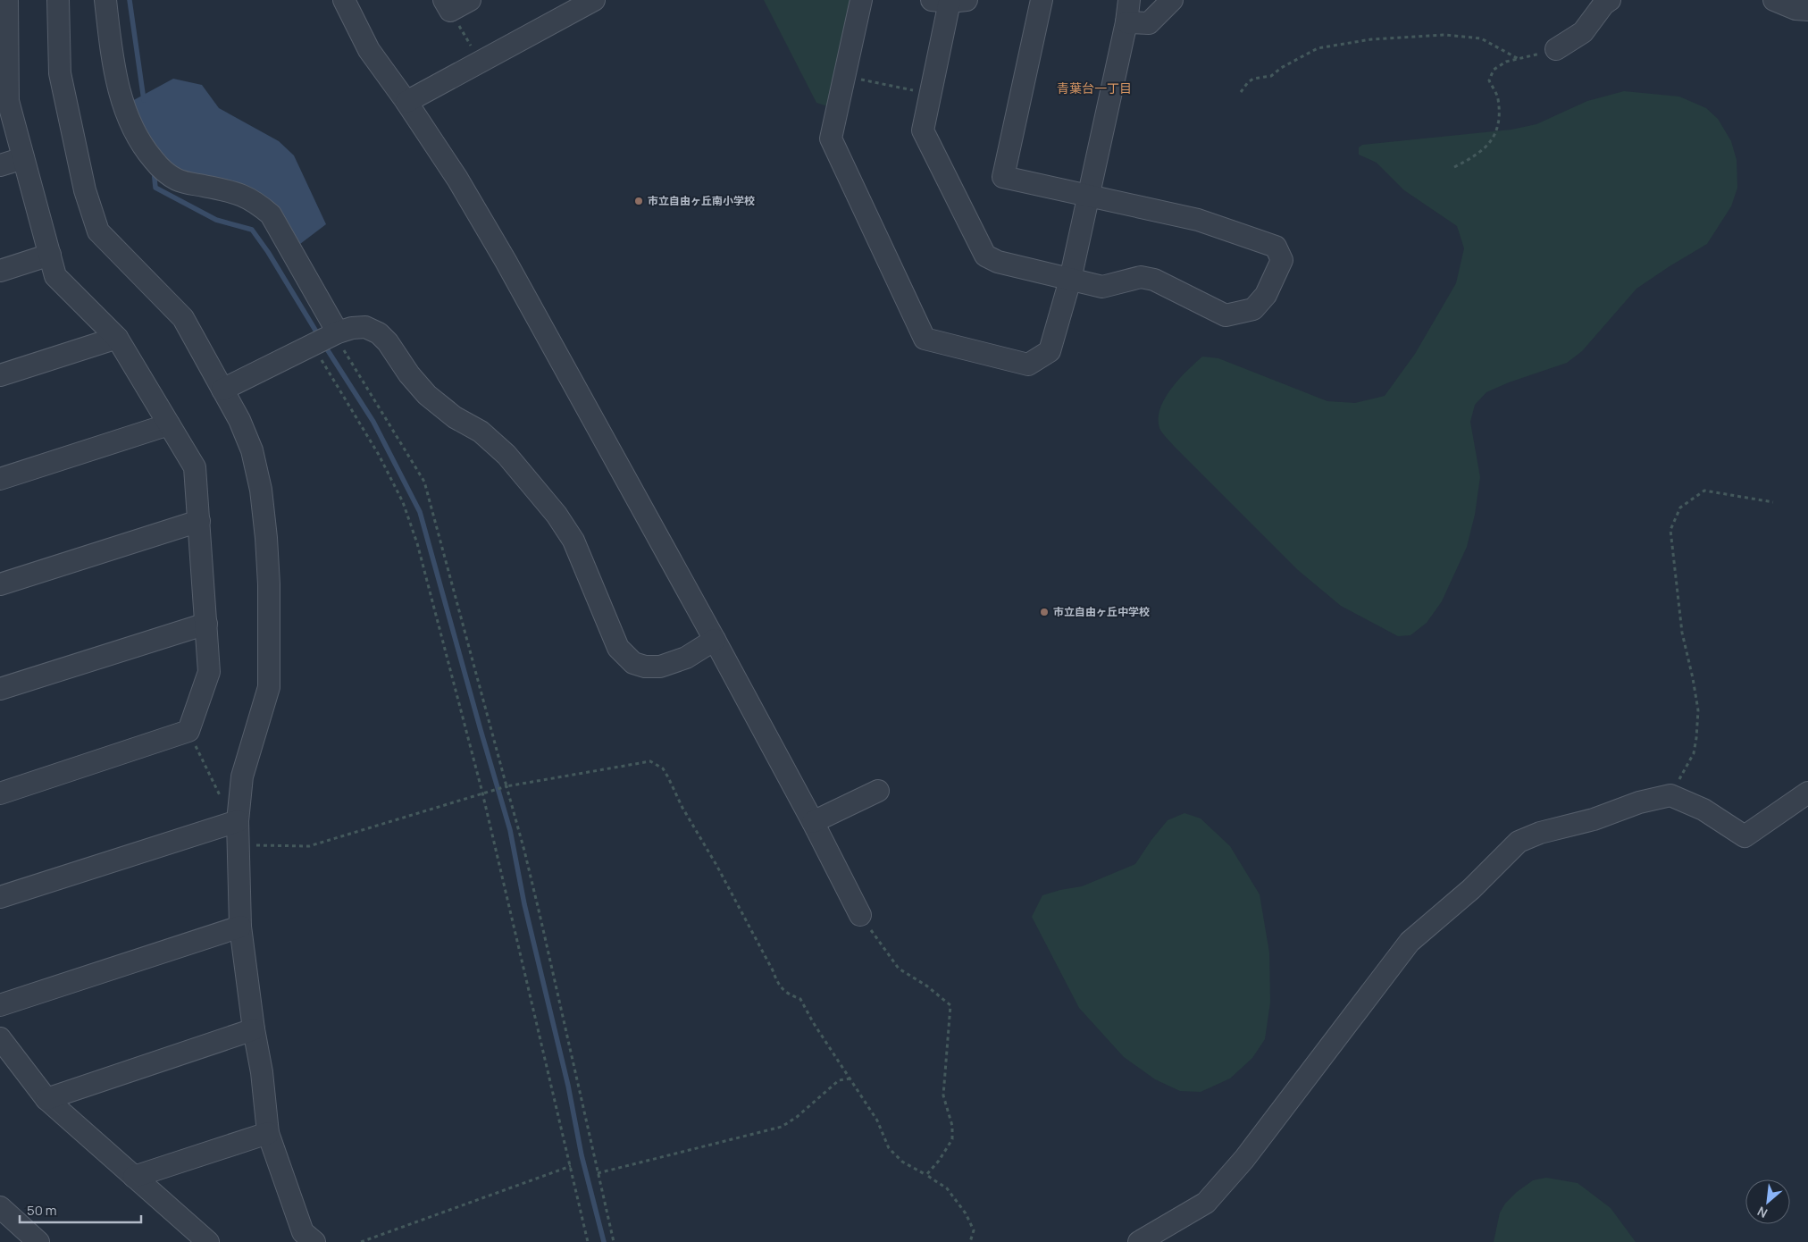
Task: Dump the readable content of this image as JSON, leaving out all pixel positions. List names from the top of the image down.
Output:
{
  "districts": ["青葉台一丁目"],
  "places": ["市立自由ヶ丘南小学校", "市立自由ヶ丘中学校"],
  "scale_bar": "50 m",
  "north": "bottom left"
}
